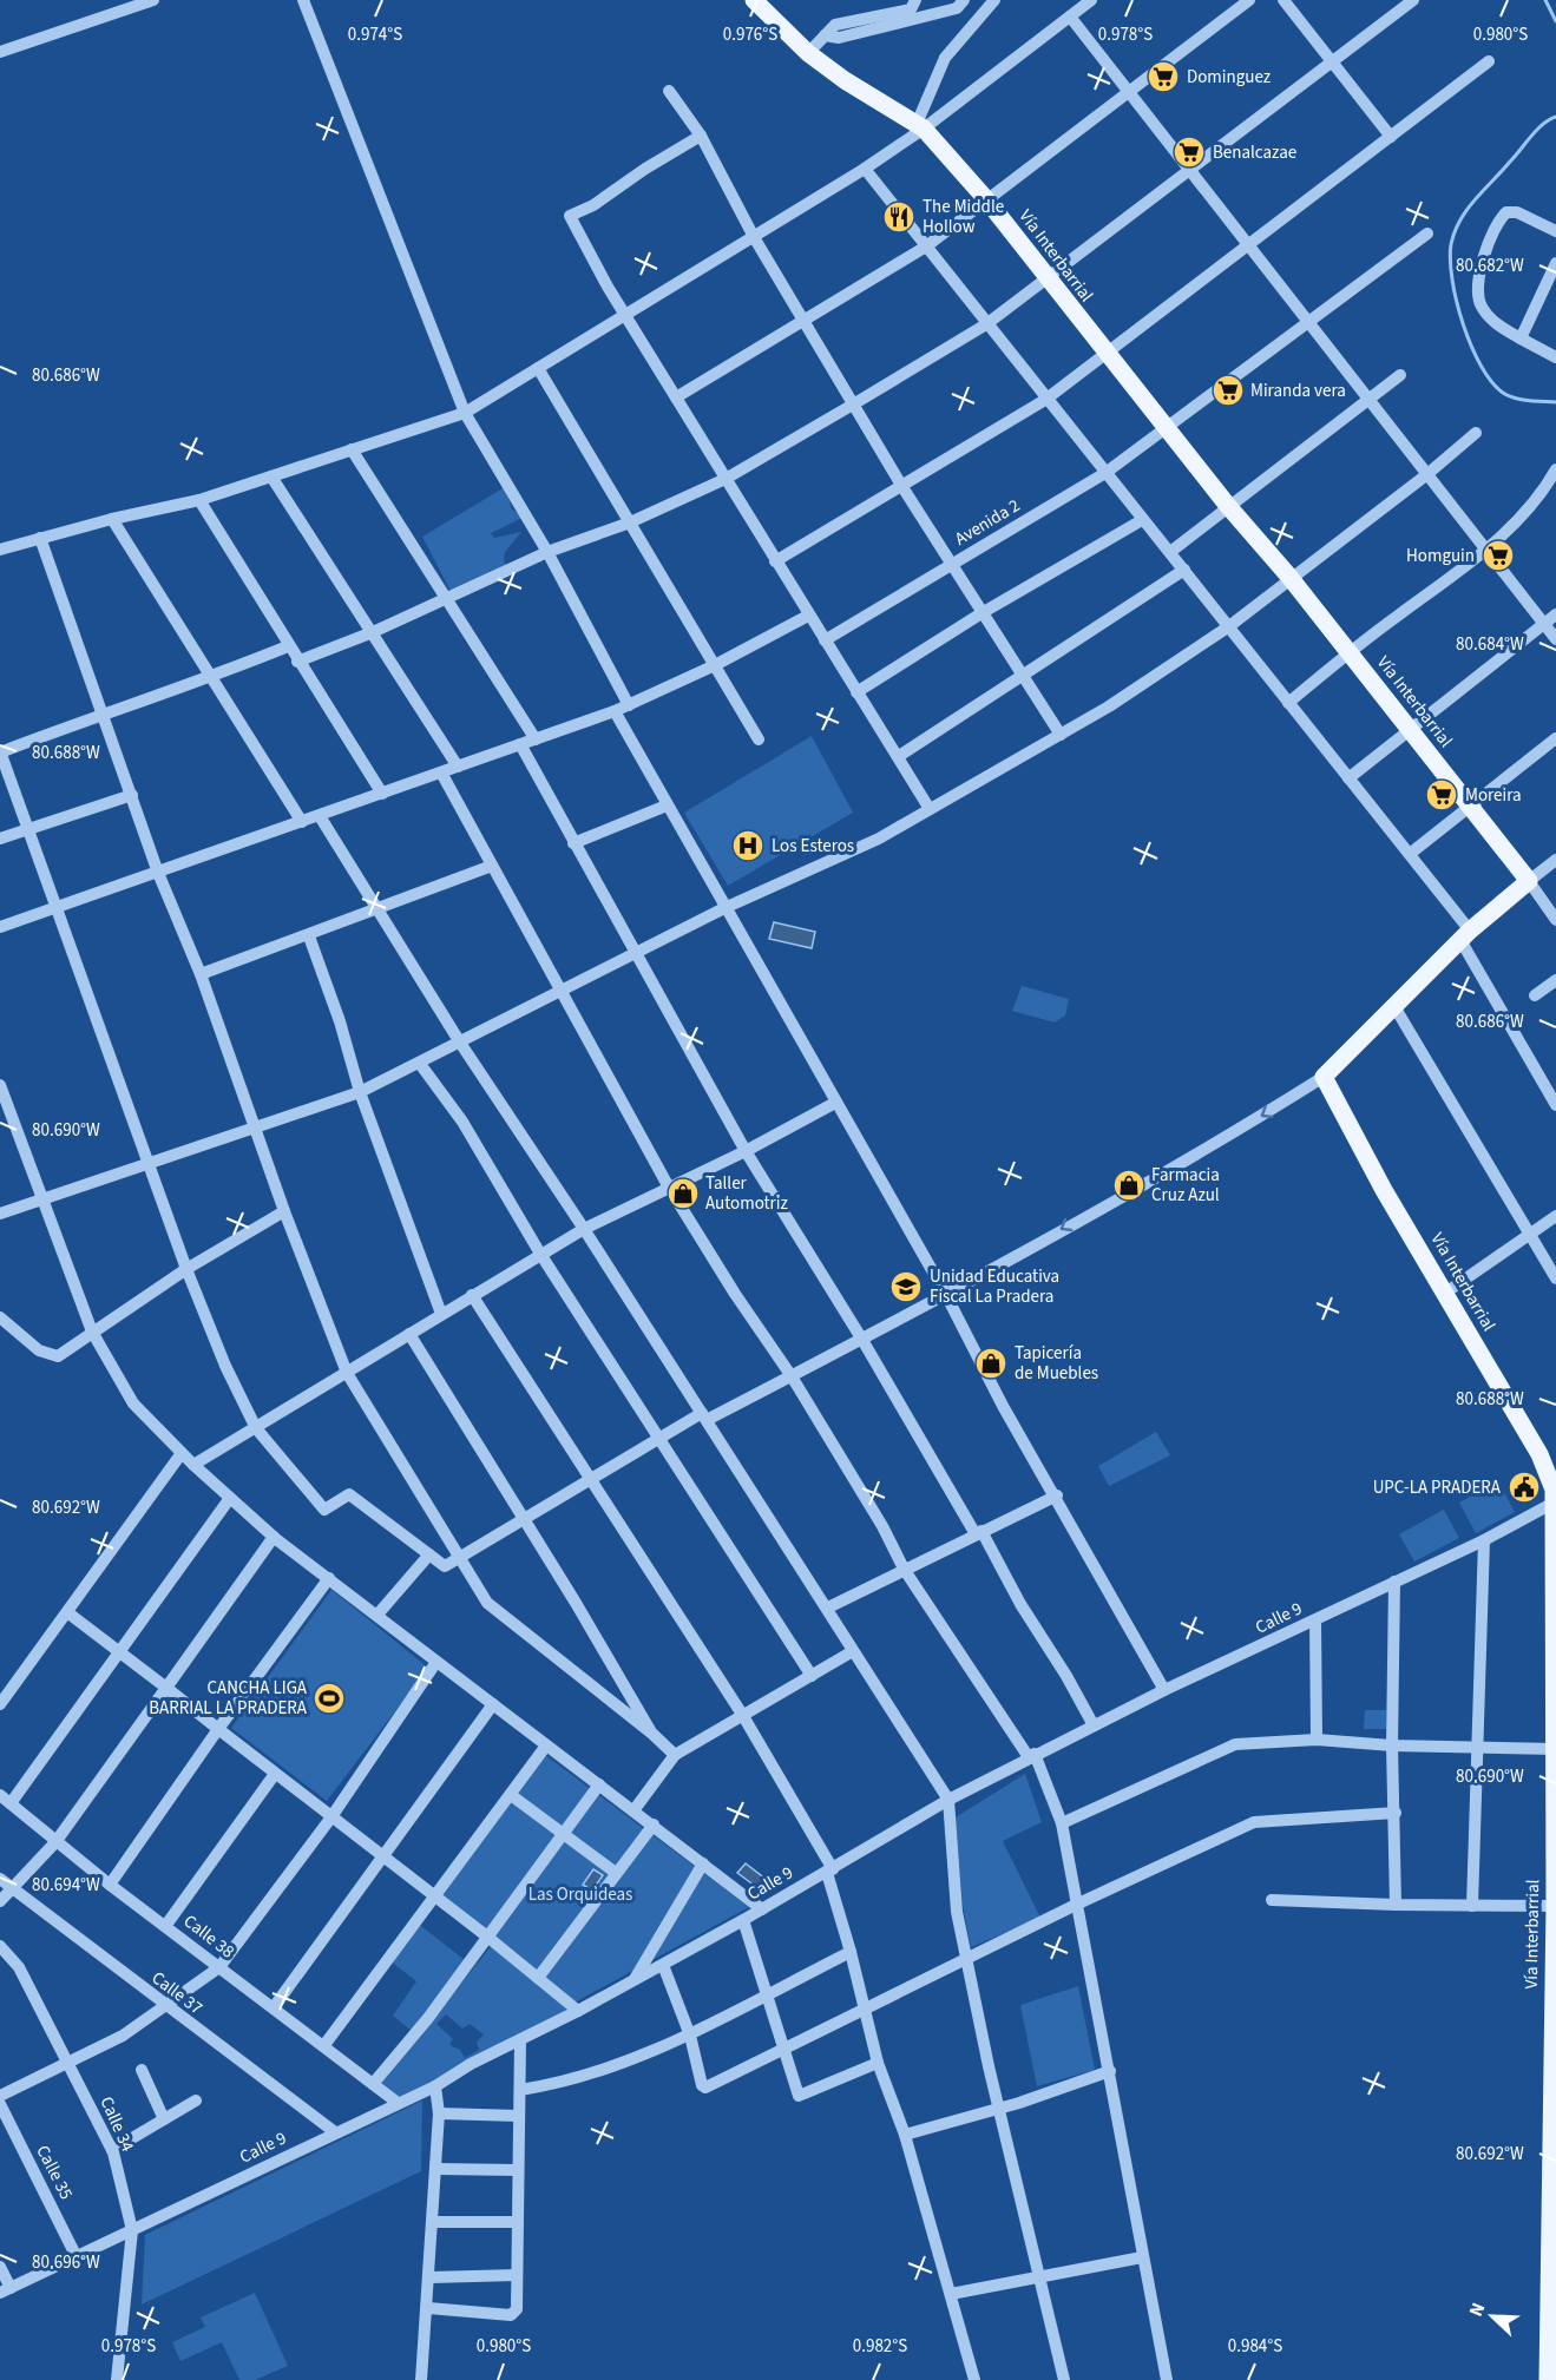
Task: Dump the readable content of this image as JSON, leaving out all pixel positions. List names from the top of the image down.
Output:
{
  "streets": {
    "main road": ["Vía Interbarrial"],
    "street": [
      "Avenida 2",
      "Calle 9",
      "Calle 38",
      "Calle 37",
      "Calle 34",
      "Calle 35"
    ]
  },
  "crossings": [
    ["Vía Interbarrial", "Avenida 2"],
    ["Vía Interbarrial", "Calle 9"],
    ["Calle 9", "Calle 38"],
    ["Calle 9", "Calle 37"],
    ["Calle 9", "Calle 34"],
    ["Calle 9", "Calle 35"]
  ],
  "parks": ["Las Orquideas"],
  "places": {
    "supermarket": [
      "Dominguez",
      "Benalcazae",
      "Miranda vera",
      "Homguin",
      "Moreira"
    ],
    "restaurant": ["The Middle Hollow"],
    "hospital": ["Los Esteros"],
    "shop": ["Farmacia Cruz Azul", "Taller Automotriz", "Tapicería de Muebles"],
    "school or university": ["Unidad Educativa Fiscal La Pradera"],
    "public building": ["UPC-LA PRADERA"],
    "sports": ["CANCHA LIGA BARRIAL LA PRADERA"]
  },
  "north": "top left",
  "coordinates": [
    "0.978°S",
    "0.974°S",
    "0.976°S",
    "0.980°S",
    "80.682°W",
    "80.686°W",
    "80.684°W",
    "80.688°W",
    "80.690°W",
    "80.692°W",
    "80.694°W",
    "80.696°W",
    "0.982°S",
    "0.984°S"
  ]
}
